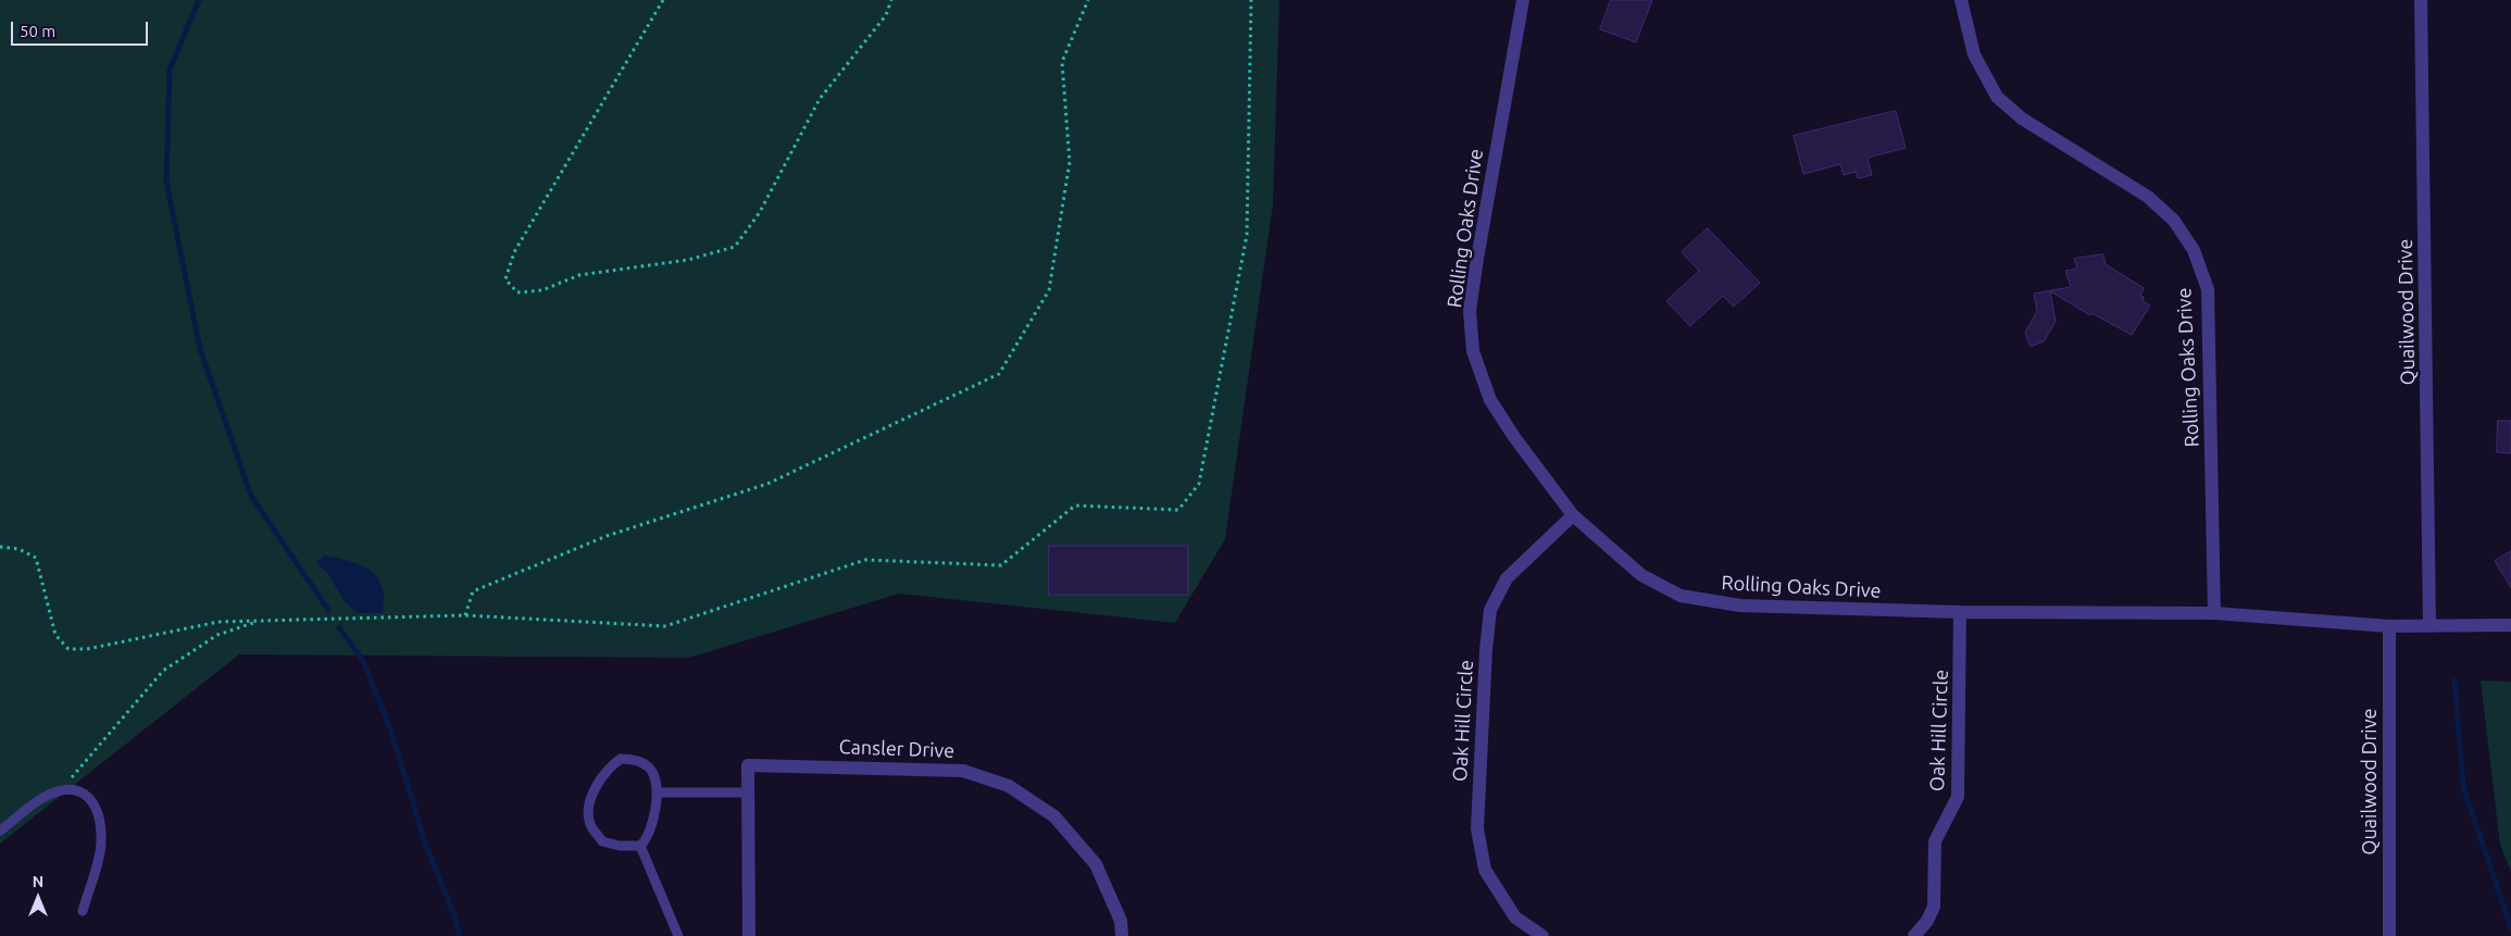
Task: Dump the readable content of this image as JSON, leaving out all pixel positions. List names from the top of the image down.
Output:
{
  "streets": {
    "street": [
      "Rolling Oaks Drive",
      "Quailwood Drive",
      "Oak Hill Circle",
      "Cansler Drive"
    ]
  },
  "crossings": [
    ["Rolling Oaks Drive", "Quailwood Drive"],
    ["Rolling Oaks Drive", "Oak Hill Circle"]
  ],
  "scale_bar": "50 m",
  "north": "top"
}
